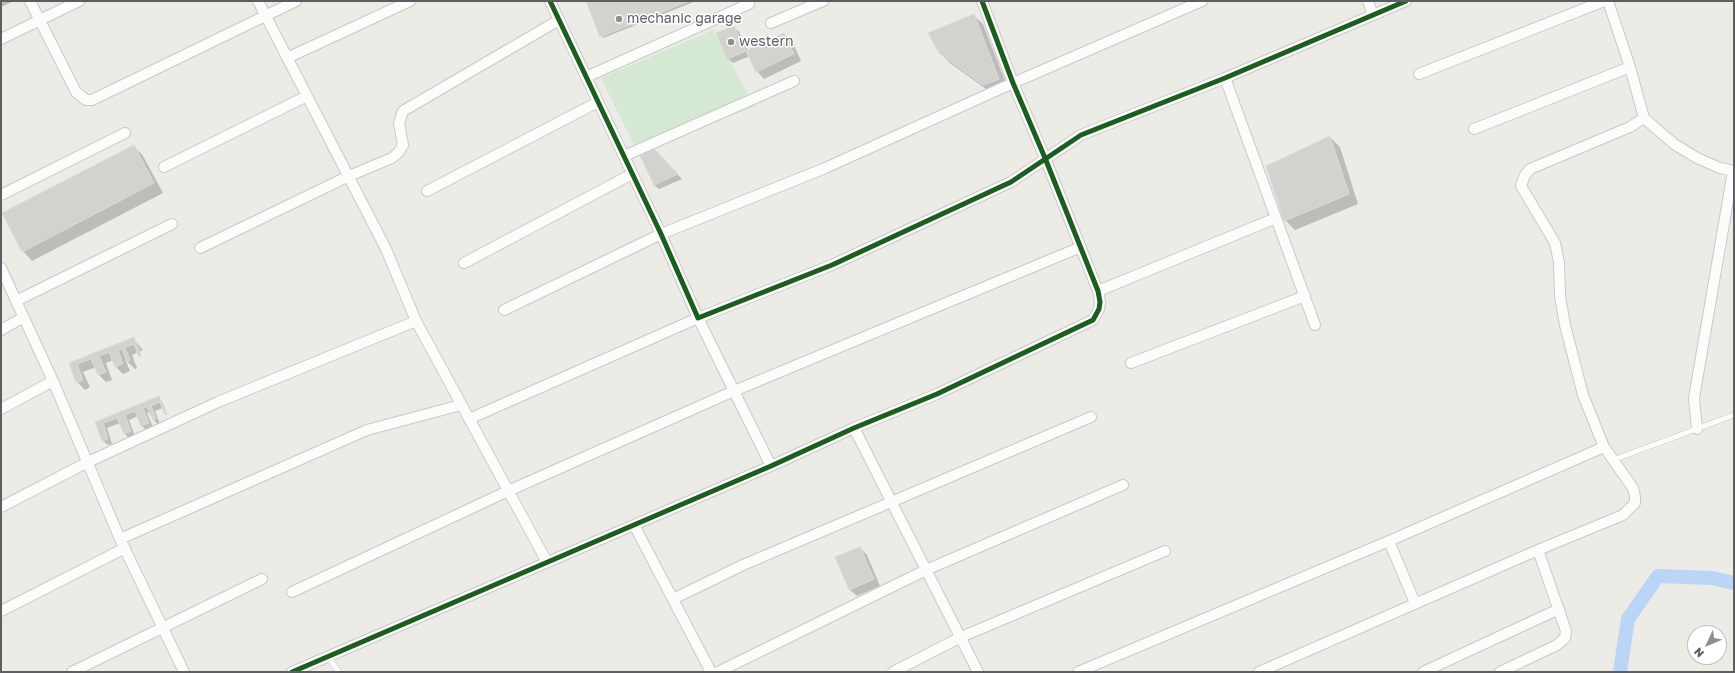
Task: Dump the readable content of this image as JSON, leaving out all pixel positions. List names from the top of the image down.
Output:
{
  "places": ["mechanic garage", "western"],
  "north": "bottom left"
}
